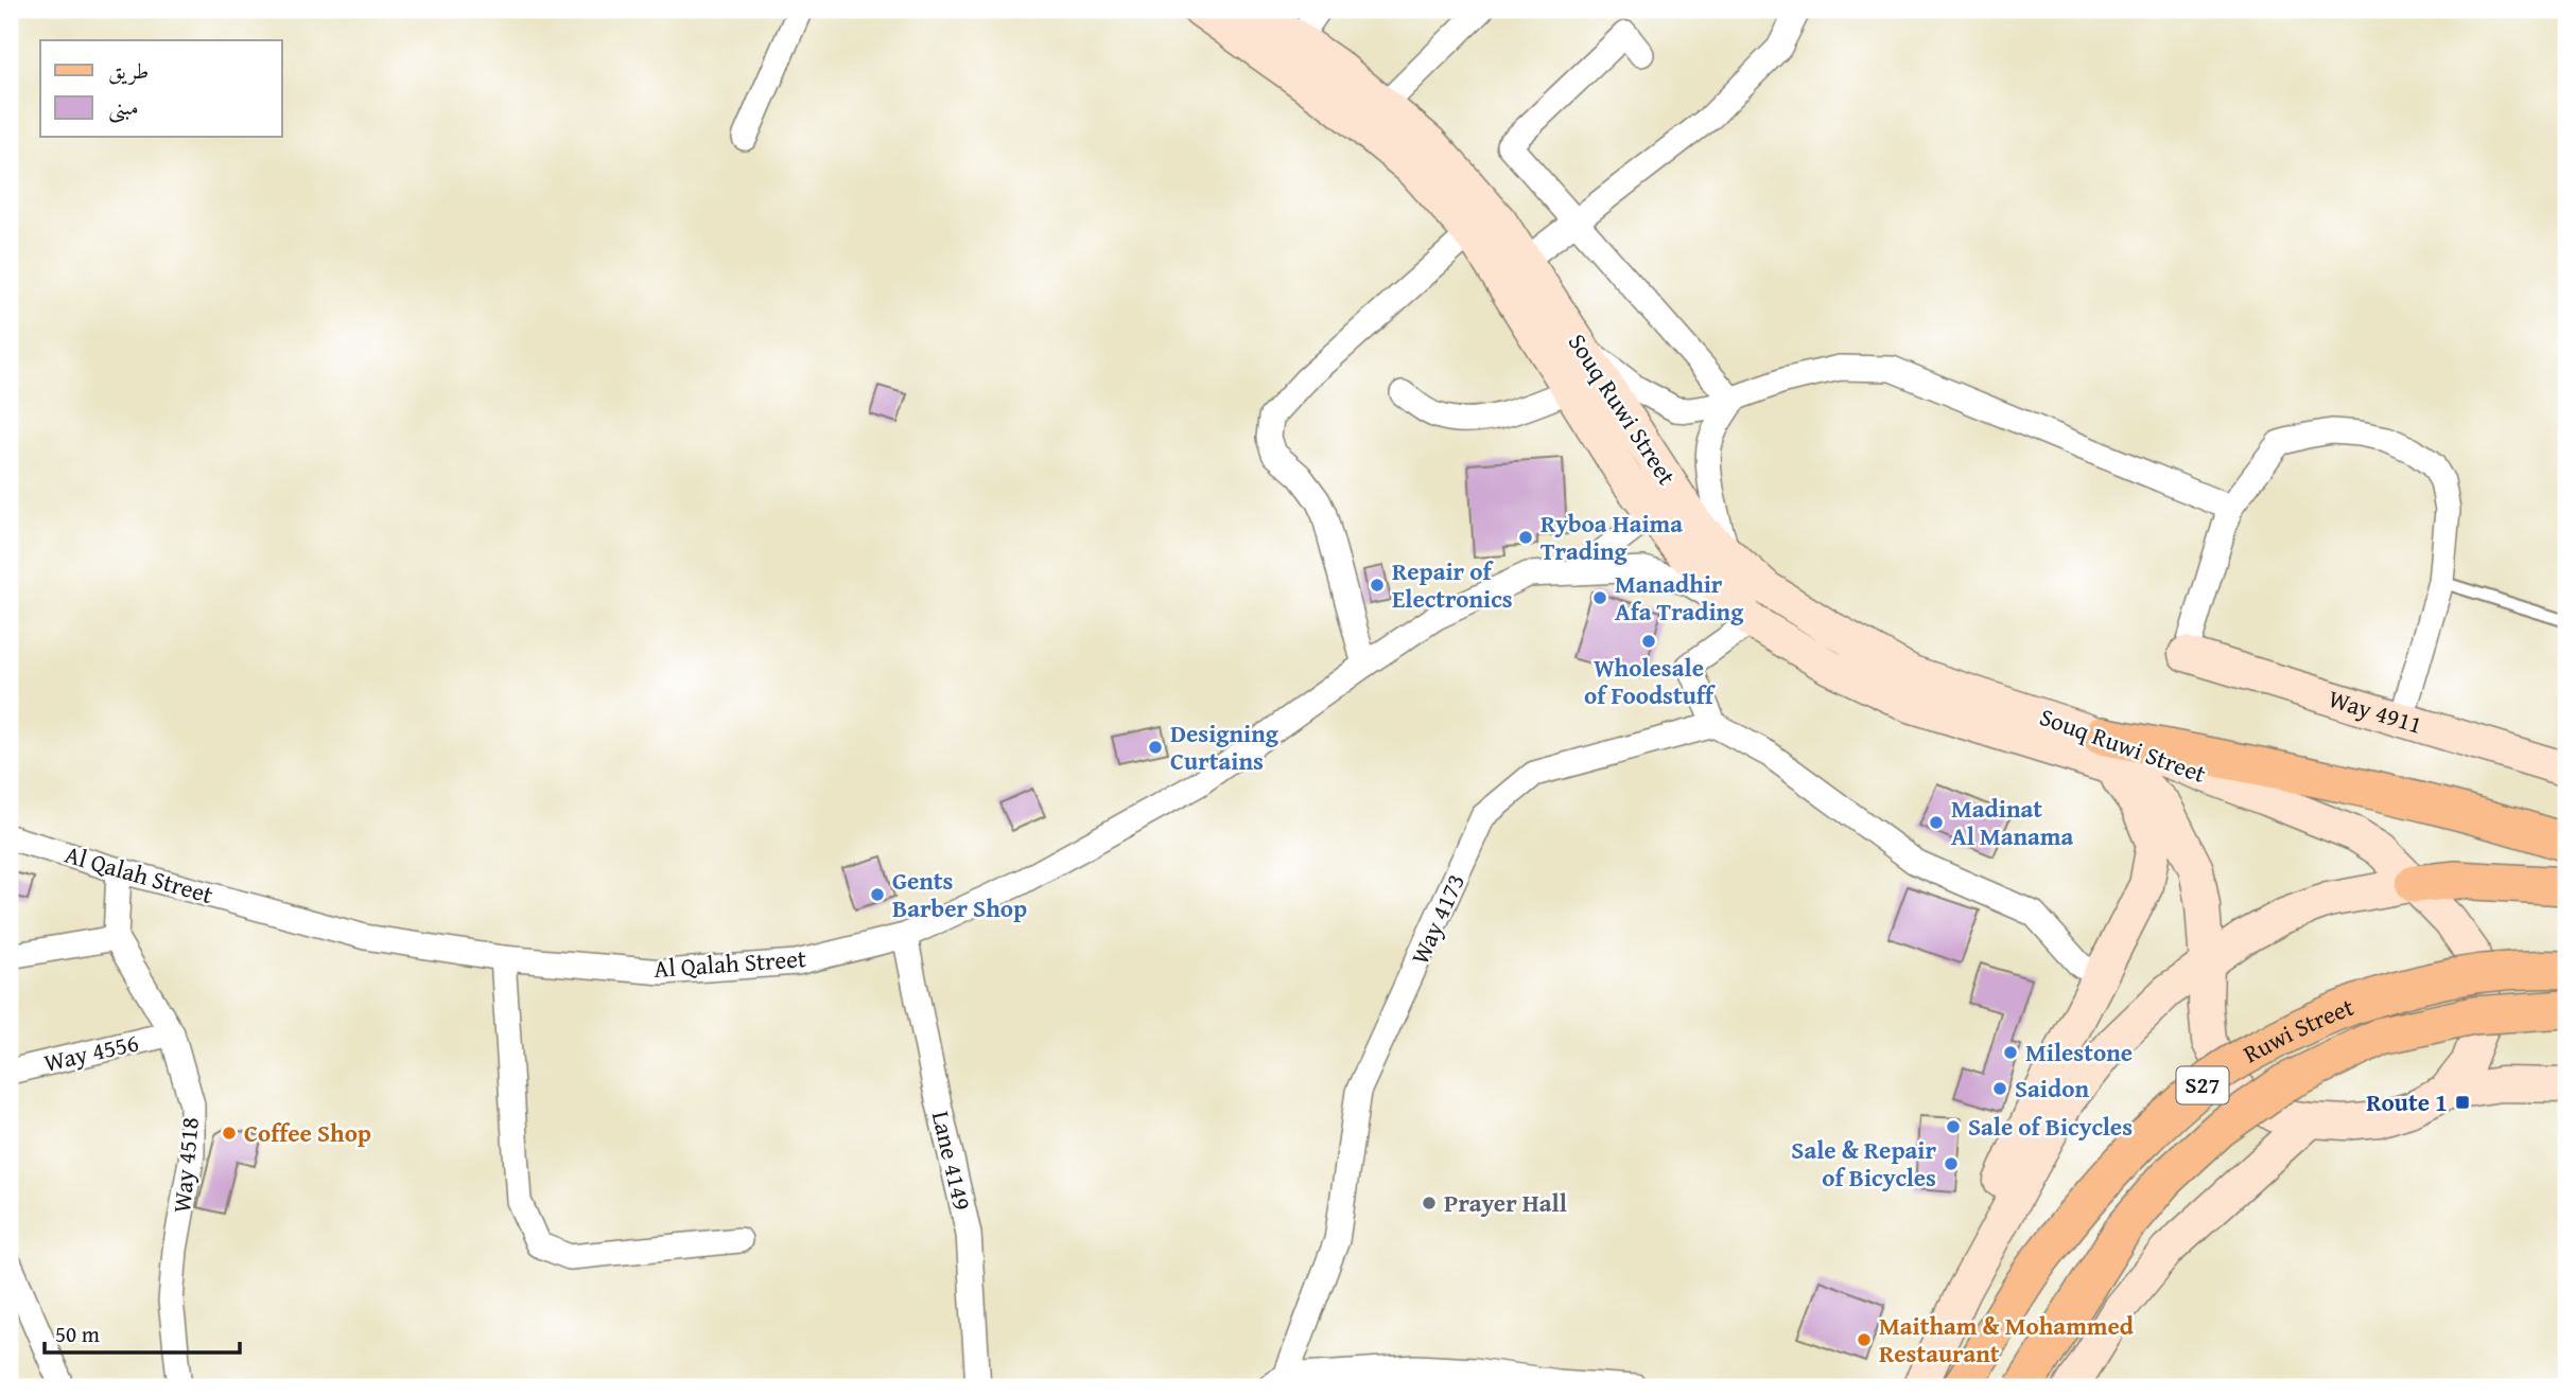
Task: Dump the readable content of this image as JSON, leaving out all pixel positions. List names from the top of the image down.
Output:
{
  "streets": {
    "main road": [
      "Souq Ruwi Street",
      "Way 4911",
      "Ruwi Street",
      "S27"
    ],
    "street": [
      "Al Qalah Street",
      "Way 4173",
      "Way 4556",
      "Lane 4149",
      "Way 4518"
    ]
  },
  "crossings": [
    ["Souq Ruwi Street", "Al Qalah Street"],
    ["Al Qalah Street", "Lane 4149"],
    ["Way 4556", "Way 4518"]
  ],
  "places": {
    "other": [
      "Ryboa Haima Trading",
      "Repair of Electronics",
      "Manadhir Afa Trading",
      "Wholesale of Foodstuff",
      "Designing Curtains",
      "Madinat Al Manama",
      "Gents Barber Shop",
      "Milestone",
      "Saidon",
      "Sale of Bicycles",
      "Coffee Shop",
      "Sale & Repair of Bicycles",
      "Prayer Hall",
      "Maitham & Mohammed Restaurant"
    ],
    "transit": ["Route 1"]
  },
  "legend": ["طريق", "مبنى"],
  "scale_bar": "50 m"
}
